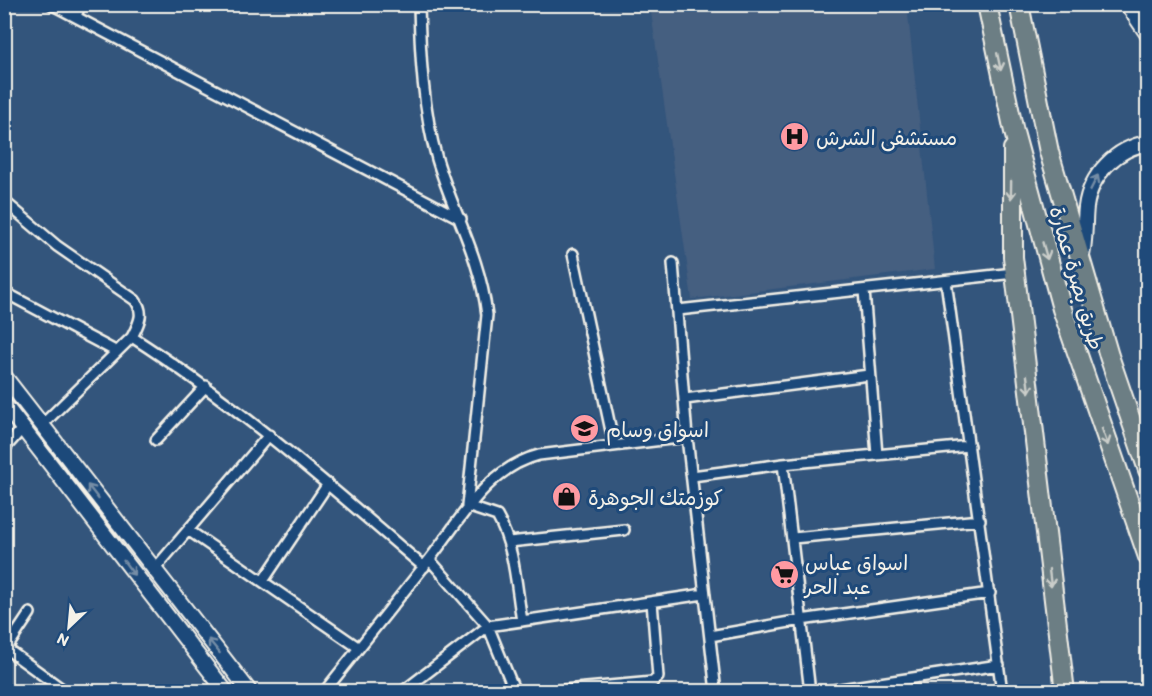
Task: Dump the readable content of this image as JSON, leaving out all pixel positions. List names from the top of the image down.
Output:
{
  "streets": {
    "highway": ["طريق بصرة عمارة"]
  },
  "places": {
    "hospital": ["مستشفى الشرش"],
    "school or university": ["اسواق وسام"],
    "shop": ["كوزمتك الجوهرة"],
    "supermarket": ["اسواق عباس عبد الحر"]
  },
  "north": "bottom left"
}
